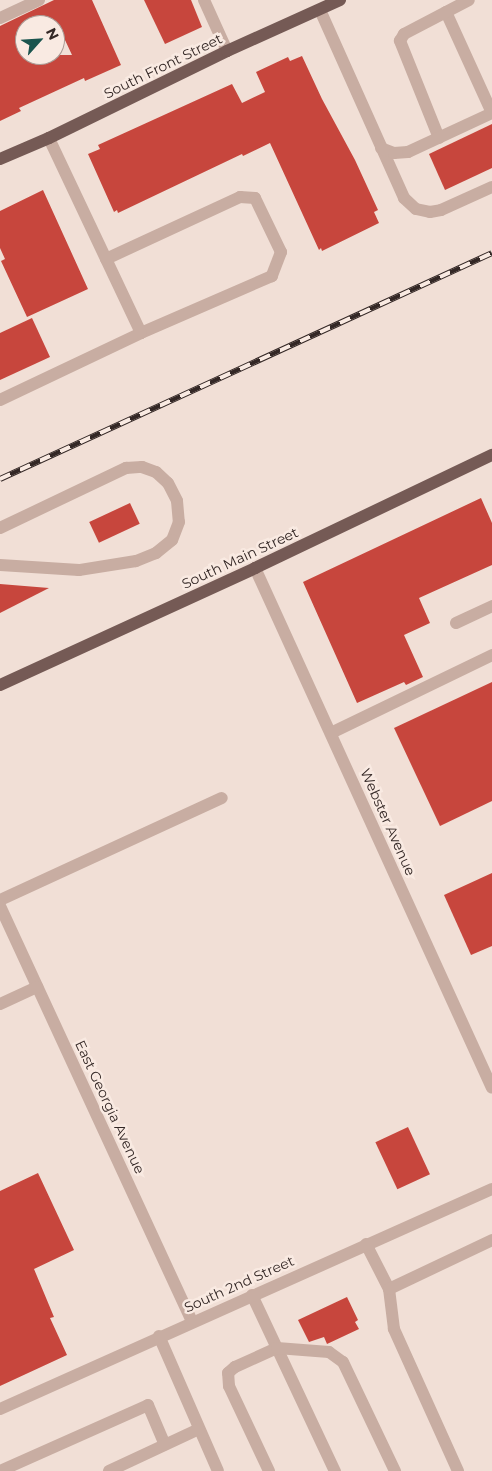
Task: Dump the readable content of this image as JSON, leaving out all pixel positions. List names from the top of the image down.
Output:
{
  "streets": {
    "main road": ["South Front Street", "South Main Street"],
    "street": ["Webster Avenue", "East Georgia Avenue", "South 2nd Street"]
  },
  "crossings": [
    ["South Main Street", "Webster Avenue"],
    ["East Georgia Avenue", "South 2nd Street"]
  ],
  "north": "top right"
}
